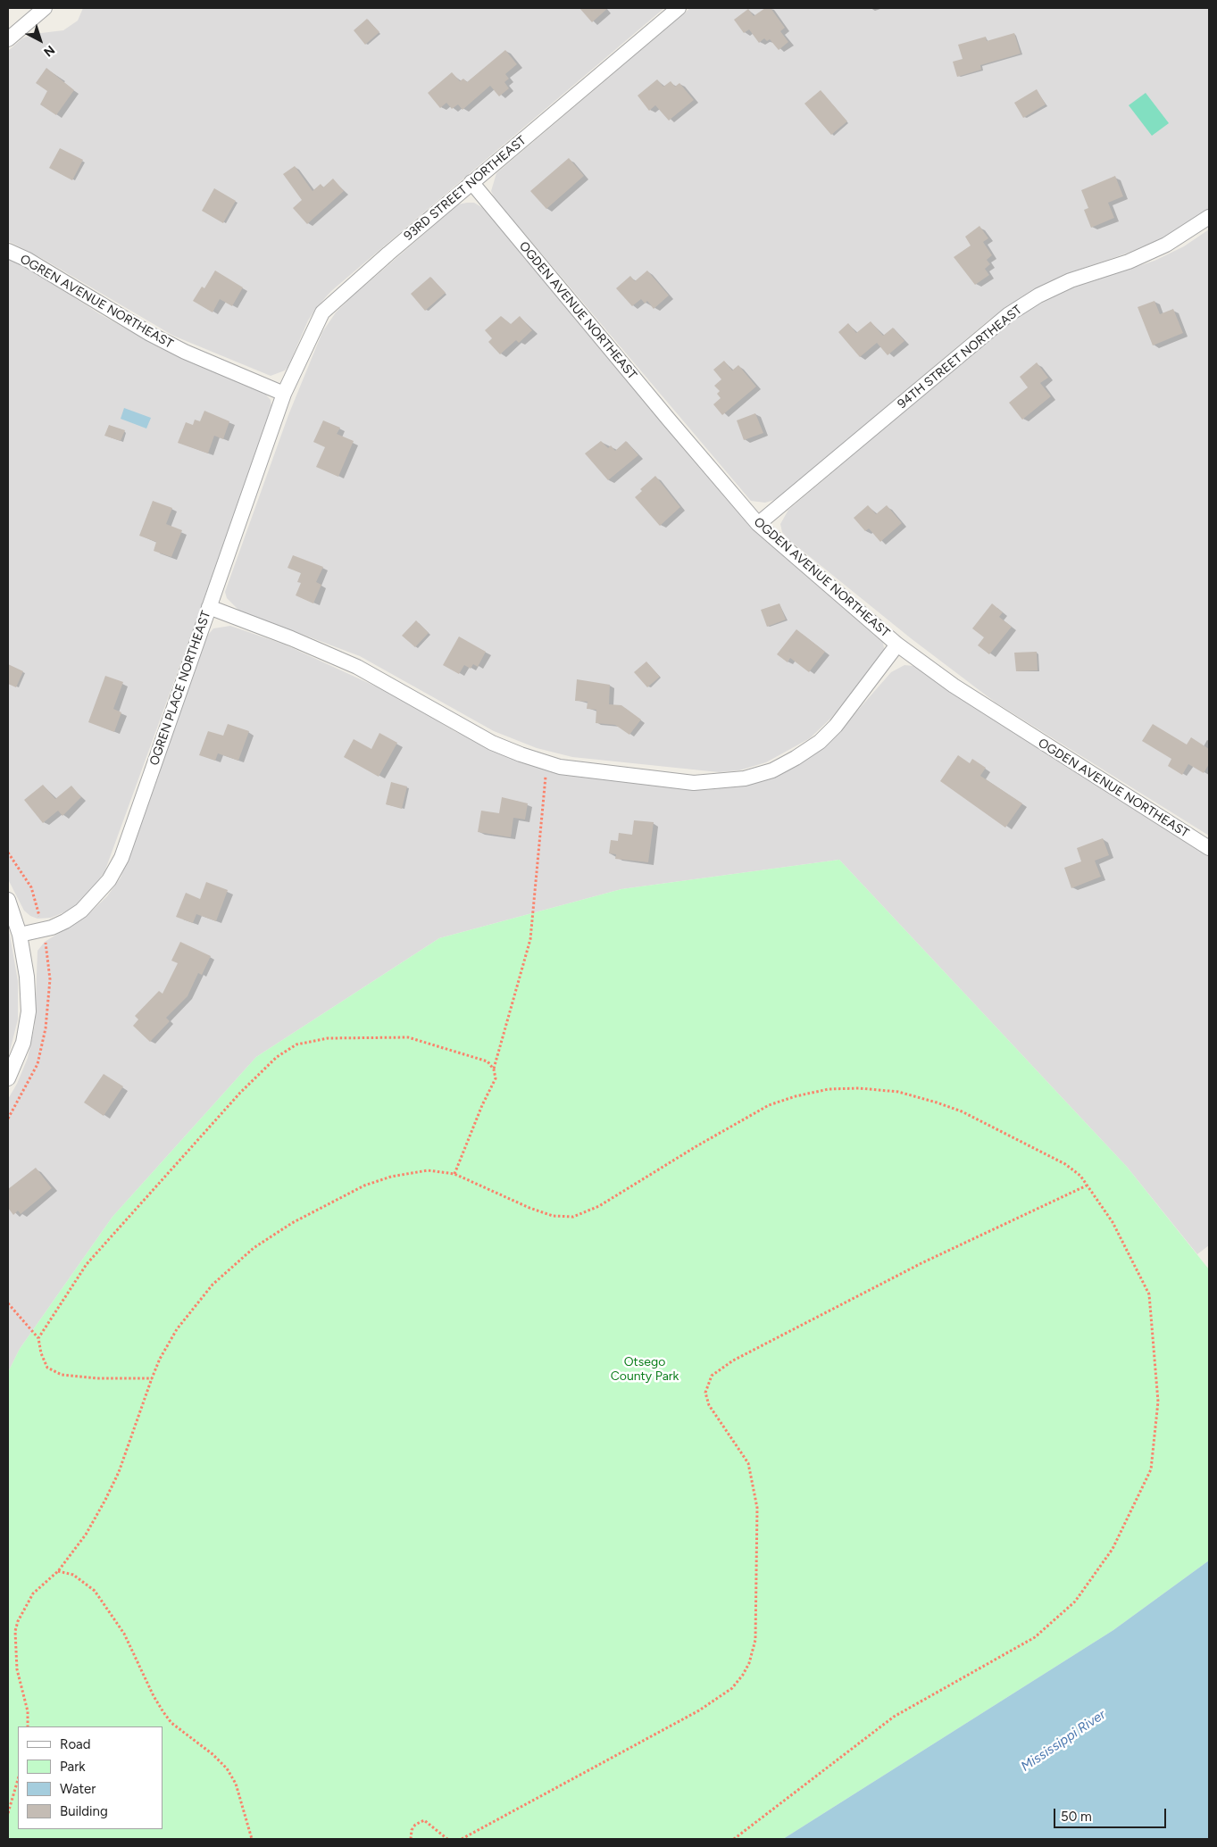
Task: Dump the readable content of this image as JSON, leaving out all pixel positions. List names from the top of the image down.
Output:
{
  "streets": {
    "street": [
      "93RD STREET NORTHEAST",
      "OGREN AVENUE NORTHEAST",
      "OGDEN AVENUE NORTHEAST",
      "94TH STREET NORTHEAST",
      "OGREN PLACE NORTHEAST"
    ]
  },
  "crossings": [
    ["93RD STREET NORTHEAST", "OGREN AVENUE NORTHEAST"],
    ["93RD STREET NORTHEAST", "OGDEN AVENUE NORTHEAST"],
    ["93RD STREET NORTHEAST", "OGREN PLACE NORTHEAST"],
    ["OGREN AVENUE NORTHEAST", "OGREN PLACE NORTHEAST"],
    ["OGDEN AVENUE NORTHEAST", "94TH STREET NORTHEAST"]
  ],
  "water": ["Mississippi River"],
  "parks": ["Otsego County Park"],
  "legend": [
    "Road",
    "Park",
    "Water",
    "Building"
  ],
  "scale_bar": "50 m",
  "north": "bottom right"
}
